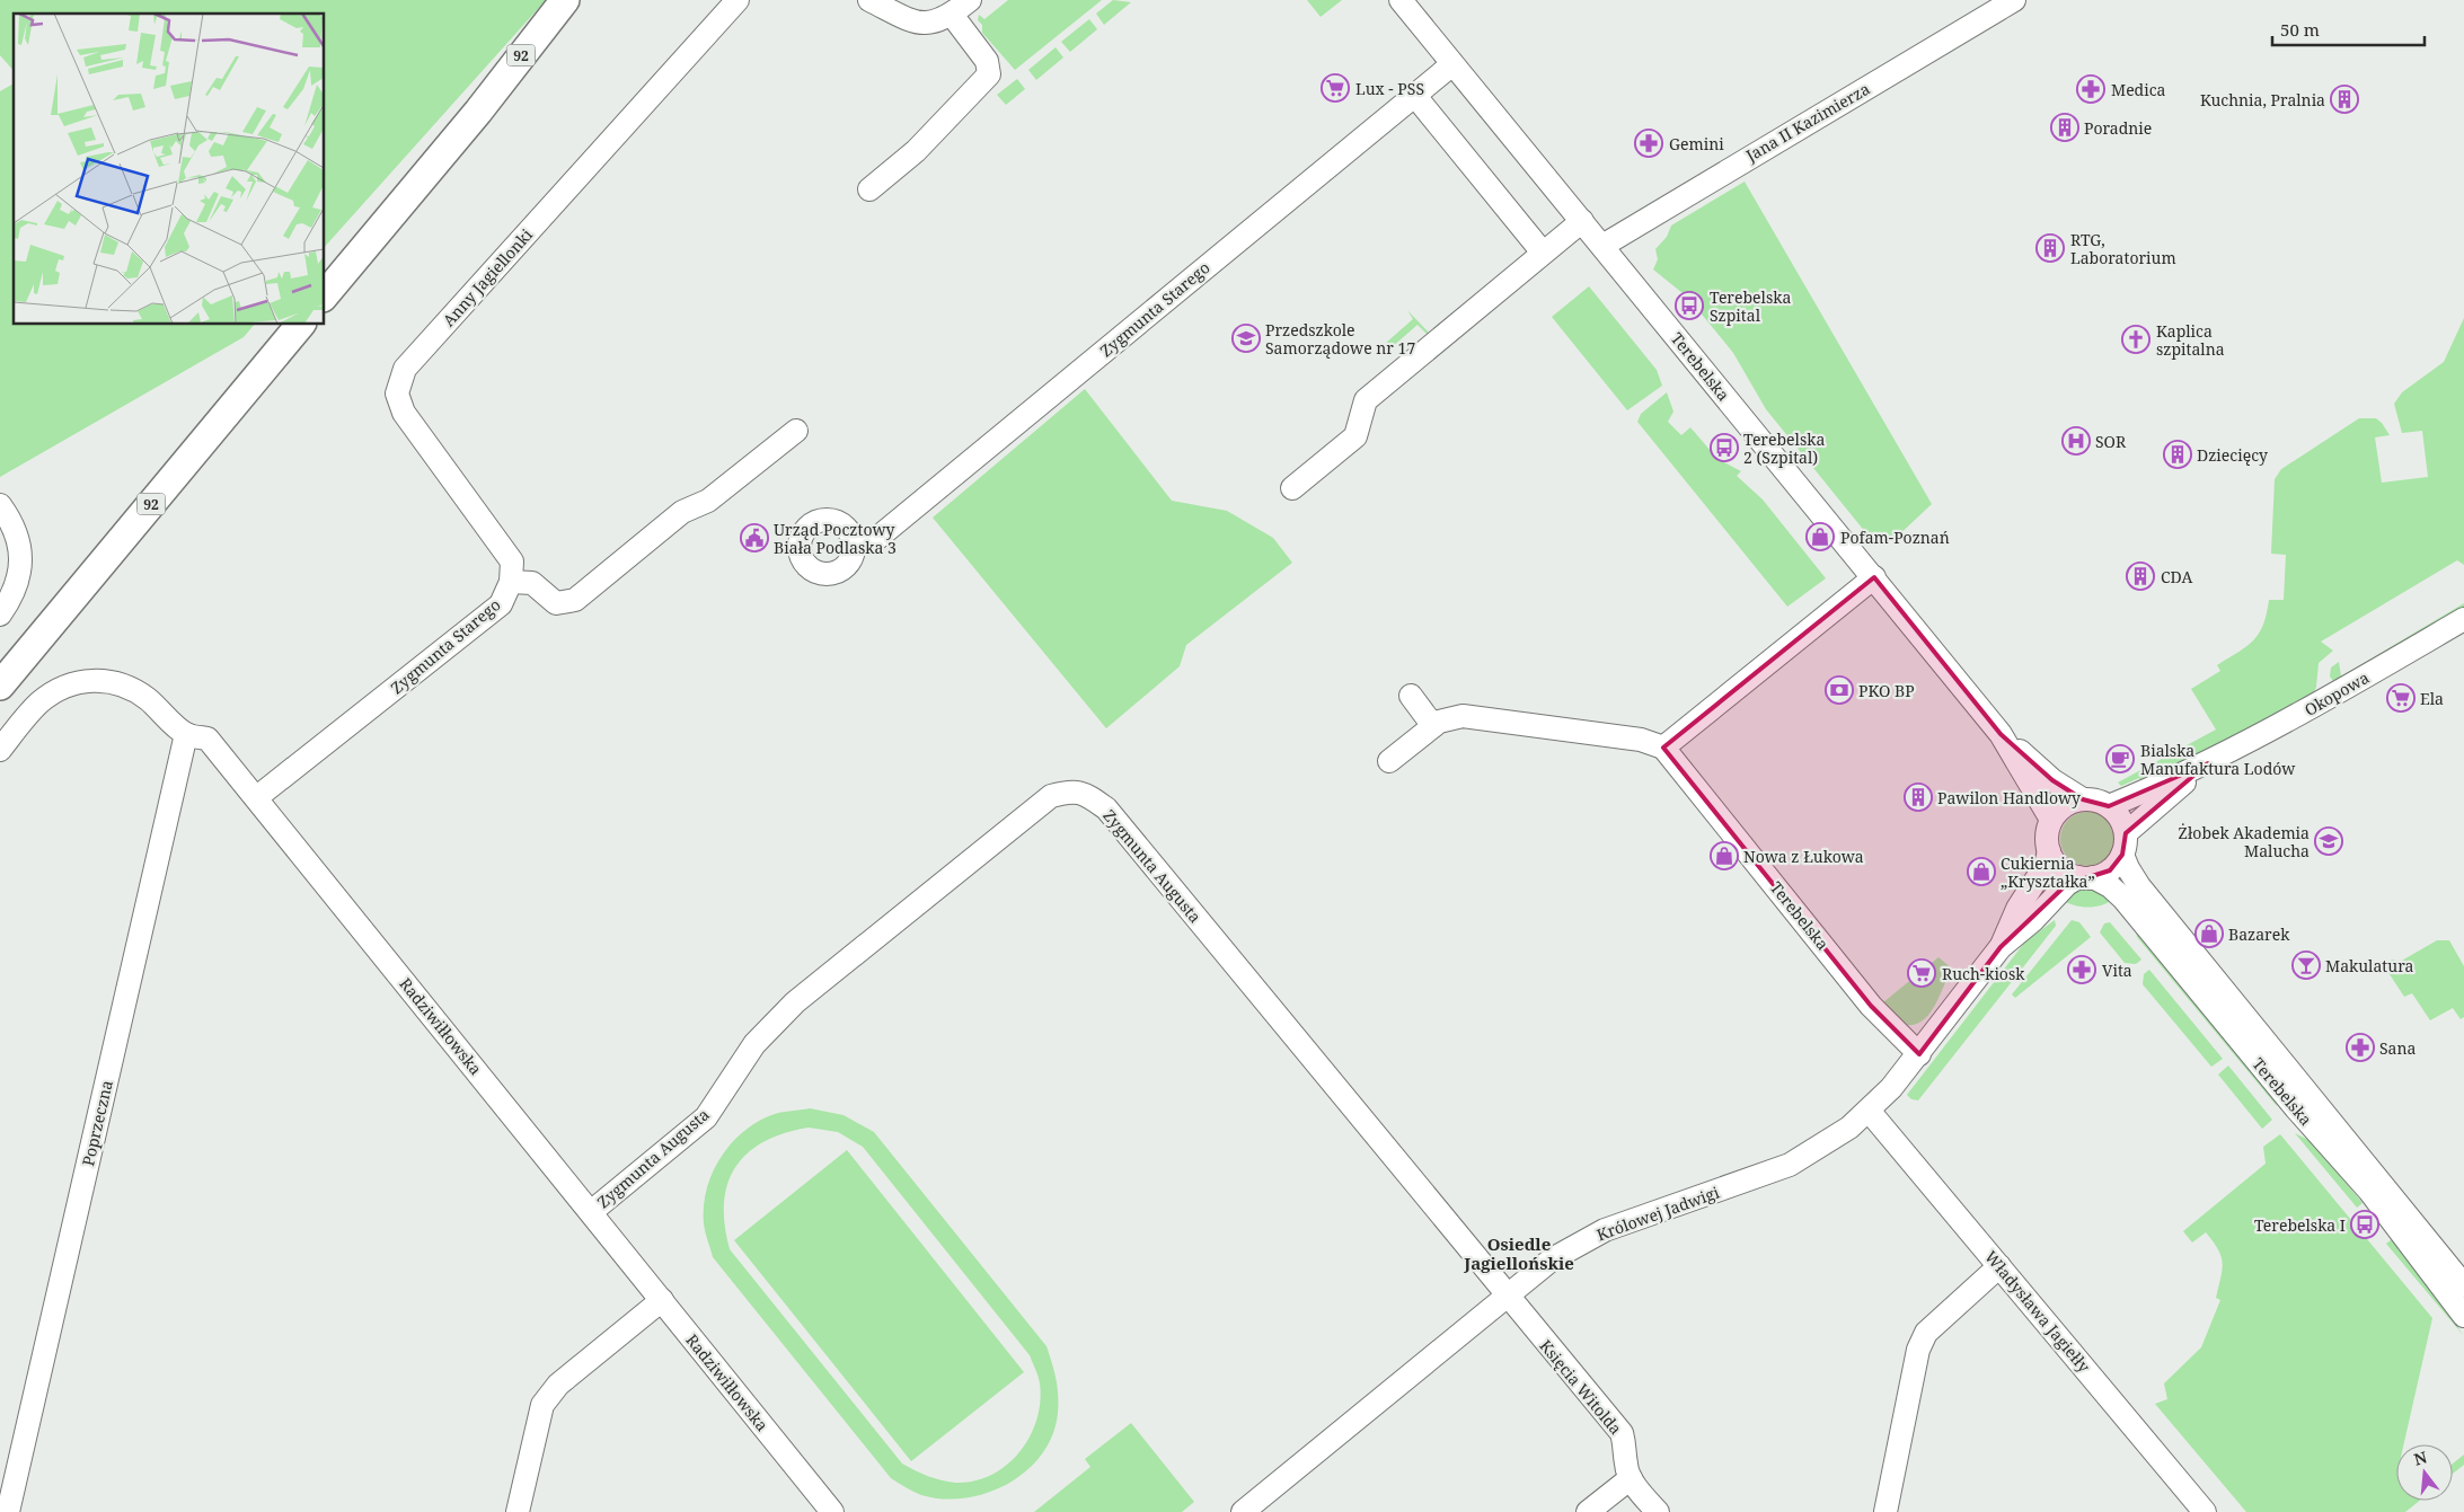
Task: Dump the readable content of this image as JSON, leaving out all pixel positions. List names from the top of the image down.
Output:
{
  "streets": {
    "main road": ["92"],
    "street": [
      "Jana II Kazimierza",
      "Anny Jagiellonki",
      "Zygmunta Starego",
      "Terebelska",
      "Okopowa",
      "Zygmunta Augusta",
      "Radziwiłłowska",
      "Poprzeczna",
      "Królowej Jadwigi",
      "Władysława Jagiełły",
      "Księcia Witolda"
    ]
  },
  "crossings": [
    ["Jana II Kazimierza", "Terebelska"],
    ["Anny Jagiellonki", "Zygmunta Starego"],
    ["Zygmunta Starego", "Terebelska"],
    ["Zygmunta Starego", "Radziwiłłowska"],
    ["Terebelska", "Okopowa"],
    ["Terebelska", "Królowej Jadwigi"],
    ["Okopowa", "Królowej Jadwigi"],
    ["Zygmunta Augusta", "Radziwiłłowska"],
    ["Zygmunta Augusta", "Królowej Jadwigi"],
    ["Zygmunta Augusta", "Księcia Witolda"],
    ["Radziwiłłowska", "Poprzeczna"],
    ["Królowej Jadwigi", "Władysława Jagiełły"],
    ["Królowej Jadwigi", "Księcia Witolda"]
  ],
  "districts": ["Osiedle Jagiellońskie"],
  "places": {
    "supermarket": ["Lux - PSS", "Ela", "Ruch-kiosk"],
    "pharmacy": [
      "Medica",
      "Gemini",
      "Vita",
      "Sana"
    ],
    "building": [
      "Kuchnia, Pralnia",
      "Poradnie",
      "RTG, Laboratorium",
      "Dziecięcy",
      "CDA",
      "Pawilon Handlowy"
    ],
    "bus stop": ["Terebelska Szpital", "Terebelska 2 (Szpital)", "Terebelska I"],
    "school or university": ["Przedszkole Samorządowe nr 17", "Żłobek Akademia Malucha"],
    "church": ["Kaplica szpitalna"],
    "hospital": ["SOR"],
    "shop": [
      "Pofam-Poznań",
      "Nowa z Łukowa",
      "Cukiernia „Kryształka”",
      "Bazarek"
    ],
    "public building": ["Urząd Pocztowy Biała Podlaska 3"],
    "bank": ["PKO BP"],
    "cafe": ["Bialska Manufaktura Lodów"],
    "bar": ["Makulatura"]
  },
  "scale_bar": "50 m",
  "north": "top"
}
